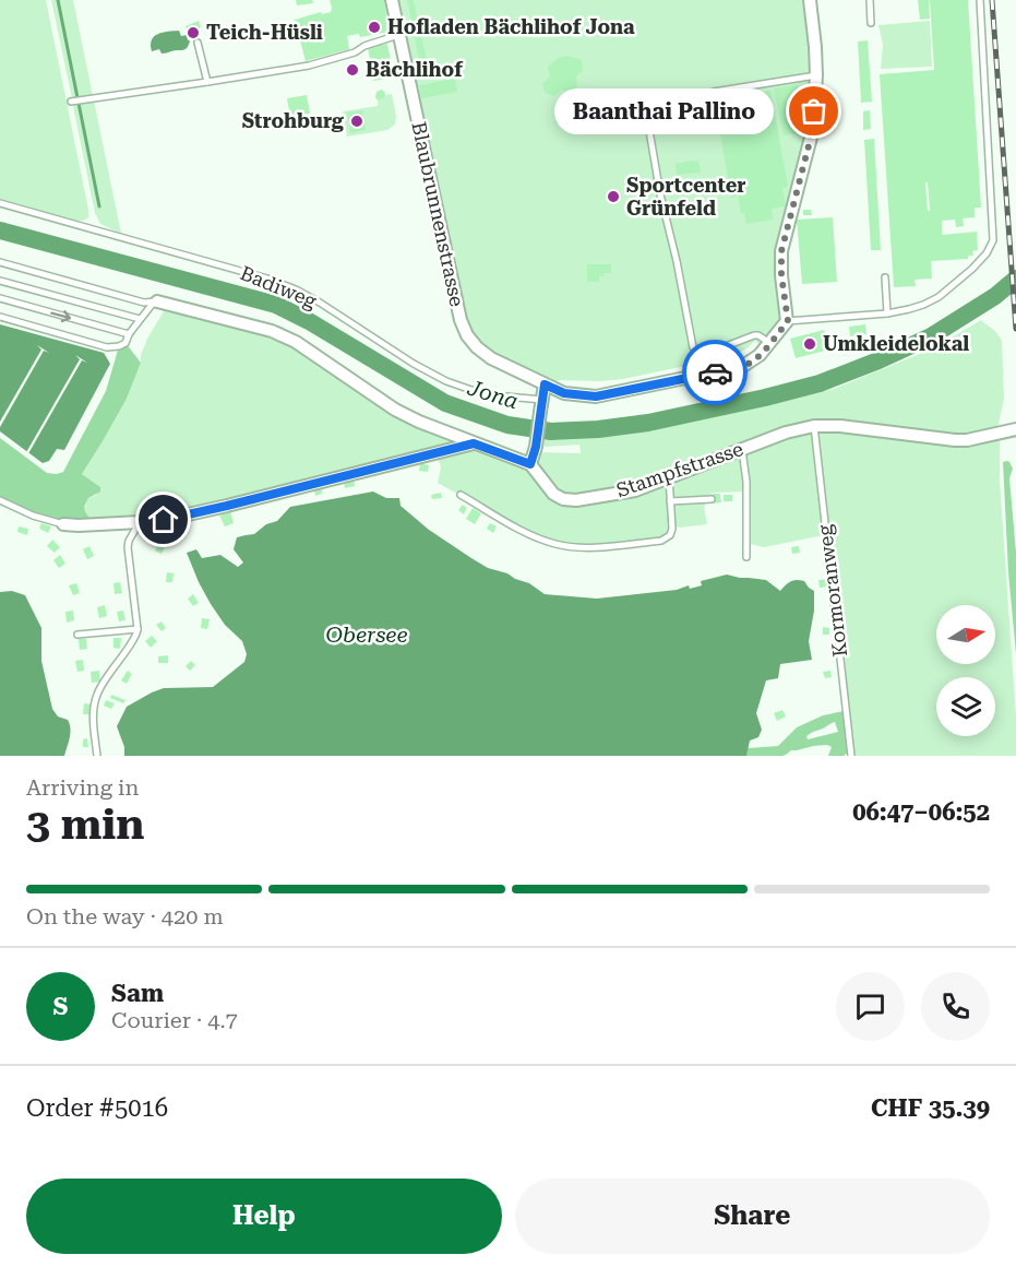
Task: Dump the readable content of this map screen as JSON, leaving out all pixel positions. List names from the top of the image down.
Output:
{
  "streets": {
    "street": ["Blaubrunnenstrasse", "Stampfstrasse"],
    "lane": ["Badiweg", "Kormoranweg"]
  },
  "crossings": [
    ["Stampfstrasse", "Kormoranweg"]
  ],
  "water": ["Jona", "Obersee"],
  "places": [
    "Hofladen Bächlihof Jona",
    "Teich-Hüsli",
    "Bächlihof",
    "Baanthai Pallino",
    "Strohburg",
    "Sportcenter Grünfeld",
    "Umkleidelokal"
  ],
  "north": "right",
  "page": {
    "bubble": "Baanthai Pallino",
    "heading": ["3 min", "Arriving in", "06:47–06:52"],
    "panel": [
      "Sam",
      "Courier · 4.7",
      "Order #5016",
      "CHF 35.39"
    ],
    "bar": "On the way · 420 m",
    "round": "S",
    "buttons": ["Help", "Share"]
  }
}
